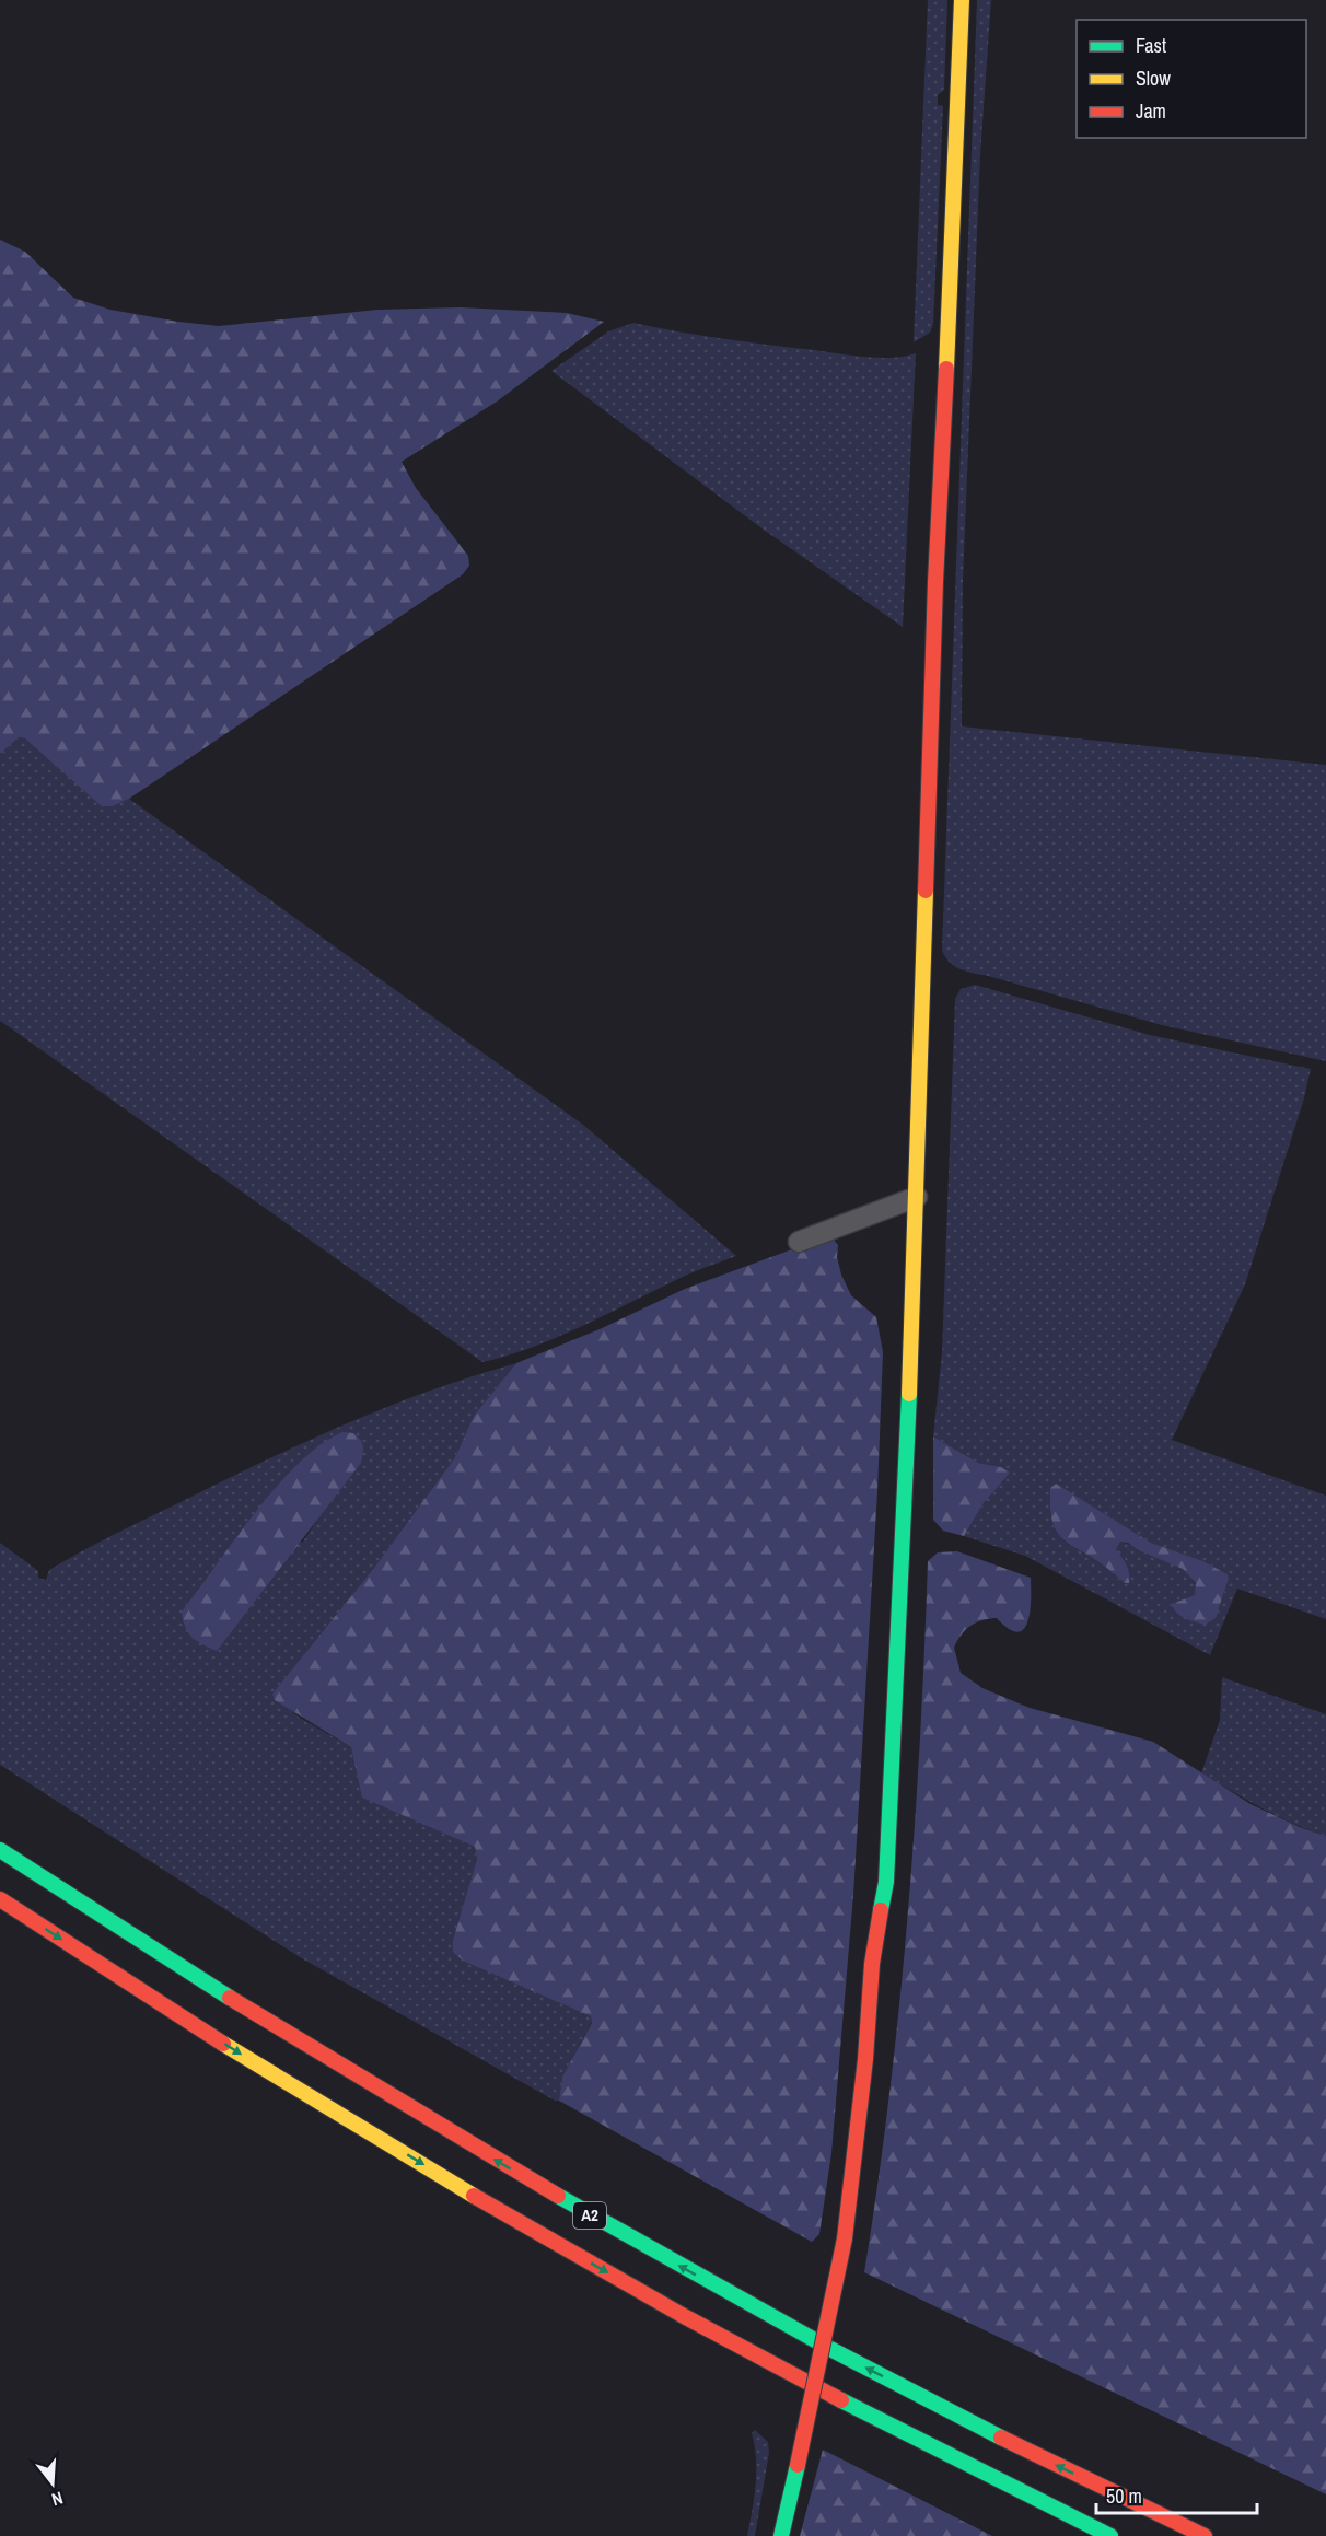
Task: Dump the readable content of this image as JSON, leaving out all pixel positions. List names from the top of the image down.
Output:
{
  "streets": {
    "main road": ["A2"]
  },
  "legend": ["Fast", "Slow", "Jam"],
  "scale_bar": "50 m",
  "north": "bottom"
}
